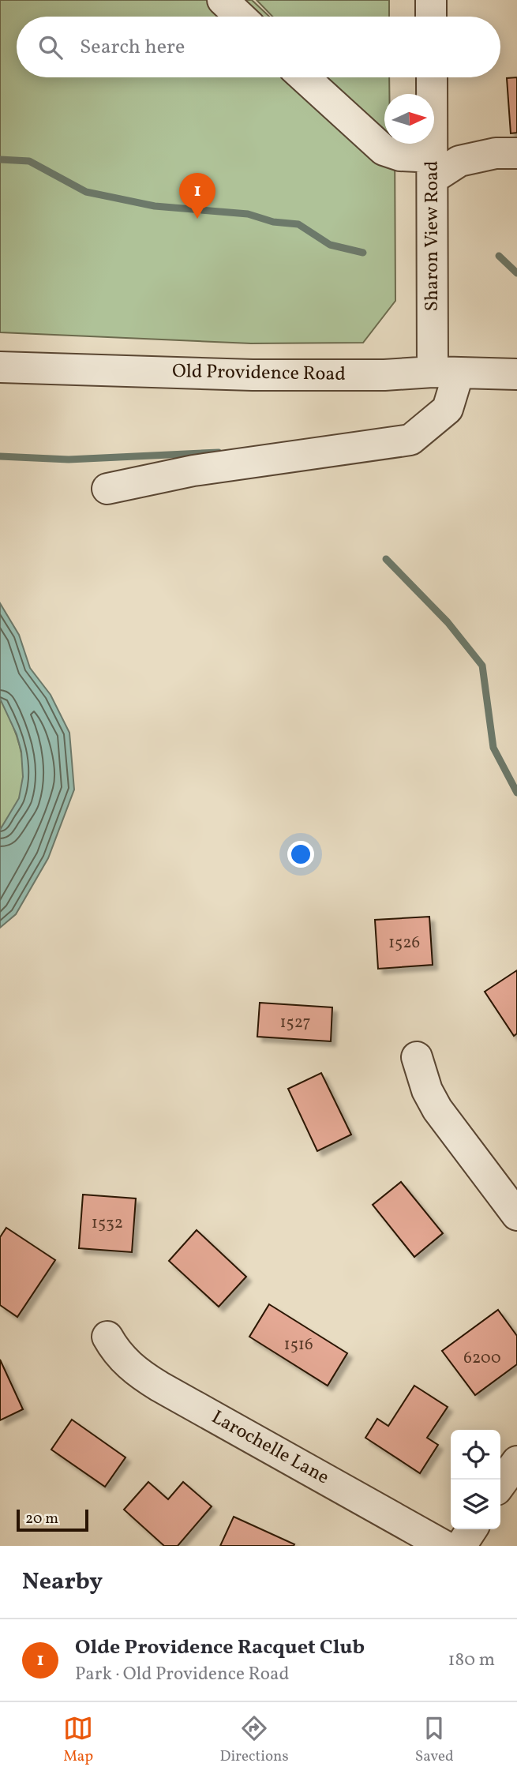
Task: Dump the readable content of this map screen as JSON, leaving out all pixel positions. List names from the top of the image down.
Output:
{
  "streets": {
    "street": ["Sharon View Road", "Old Providence Road", "Larochelle Lane"]
  },
  "crossings": [
    ["Sharon View Road", "Old Providence Road"]
  ],
  "house_numbers": [
    "1526",
    "1527",
    "1532",
    "1516",
    "6200"
  ],
  "scale_bar": "20 m",
  "north": "right",
  "page": {
    "search": "Search here",
    "pins": "1",
    "scale": "20 m",
    "heading": "Nearby",
    "list": [
      {
        "mark": "1",
        "name": "Olde Providence Racquet Club",
        "note": "Park · Old Providence Road",
        "value": "180 m"
      }
    ],
    "nav": ["Map", "Directions", "Saved"]
  }
}
